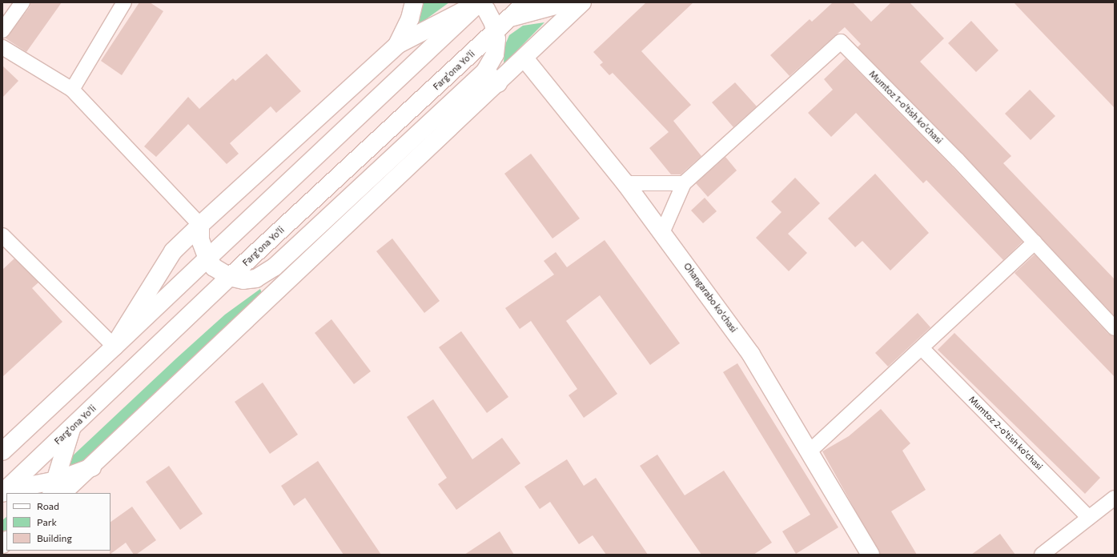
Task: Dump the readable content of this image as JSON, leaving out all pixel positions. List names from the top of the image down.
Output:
{
  "streets": {
    "main road": ["Farg'ona Yo'li", "Ohangarabo ko'chasi"],
    "street": ["Mumtoz 1-o'tish ko'chasi", "Mumtoz 2-o'tish ko'chasi"]
  },
  "crossings": [
    ["Mumtoz 1-o'tish ko'chasi", "Ohangarabo ko'chasi"]
  ],
  "legend": ["Road", "Park", "Building"]
}
